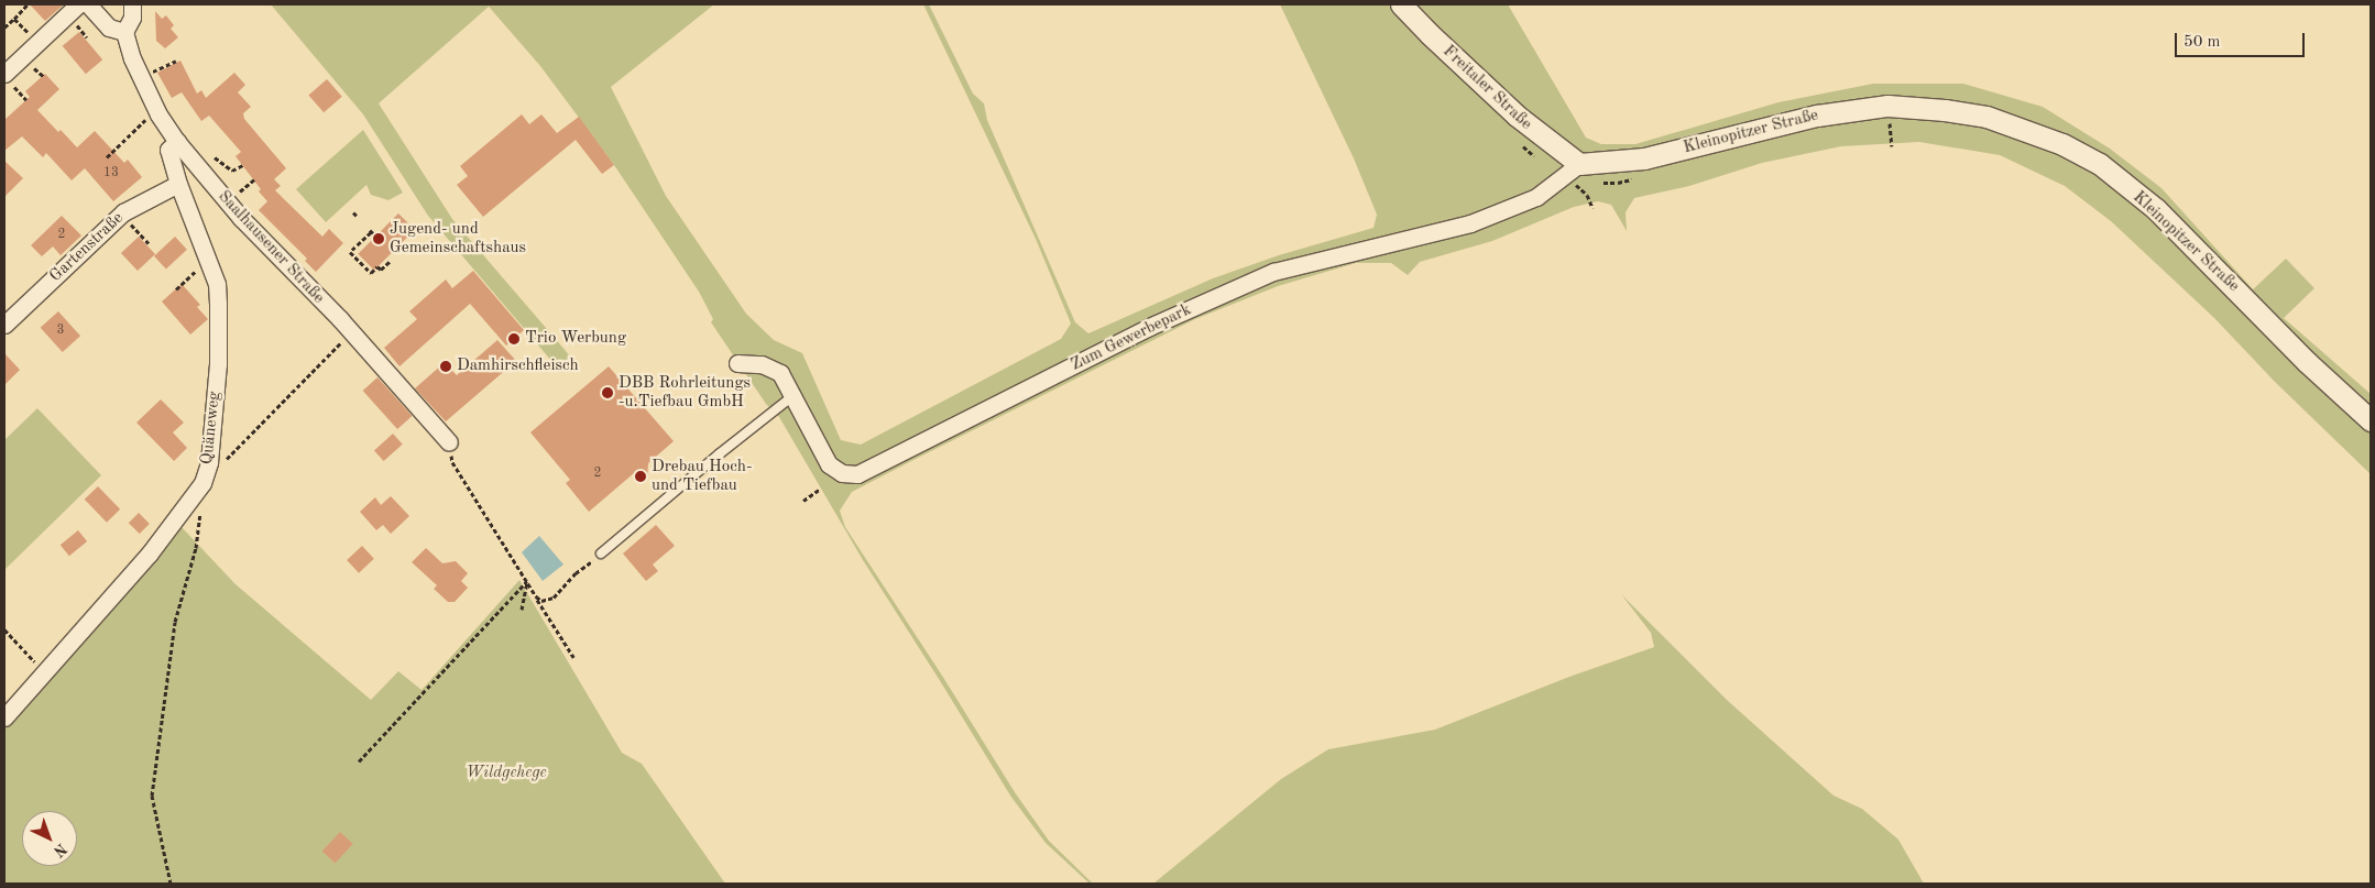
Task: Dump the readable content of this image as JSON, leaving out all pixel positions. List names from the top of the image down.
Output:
{
  "streets": {
    "street": [
      "Freitaler Straße",
      "Kleinopitzer Straße",
      "Gartenstraße",
      "Saalhausener Straße",
      "Zum Gewerbepark",
      "Quäneweg"
    ]
  },
  "crossings": [
    ["Freitaler Straße", "Kleinopitzer Straße"],
    ["Freitaler Straße", "Zum Gewerbepark"],
    ["Kleinopitzer Straße", "Zum Gewerbepark"],
    ["Gartenstraße", "Quäneweg"],
    ["Saalhausener Straße", "Quäneweg"]
  ],
  "parks": ["Wildgehege"],
  "places": [
    "Jugend- und Gemeinschaftshaus",
    "Trio Werbung",
    "Damhirschfleisch",
    "DBB Rohrleitungs -u.Tiefbau GmbH",
    "Drebau Hoch- und Tiefbau"
  ],
  "house_numbers": [
    "13",
    "2",
    "3",
    "2"
  ],
  "scale_bar": "50 m",
  "north": "bottom right"
}
